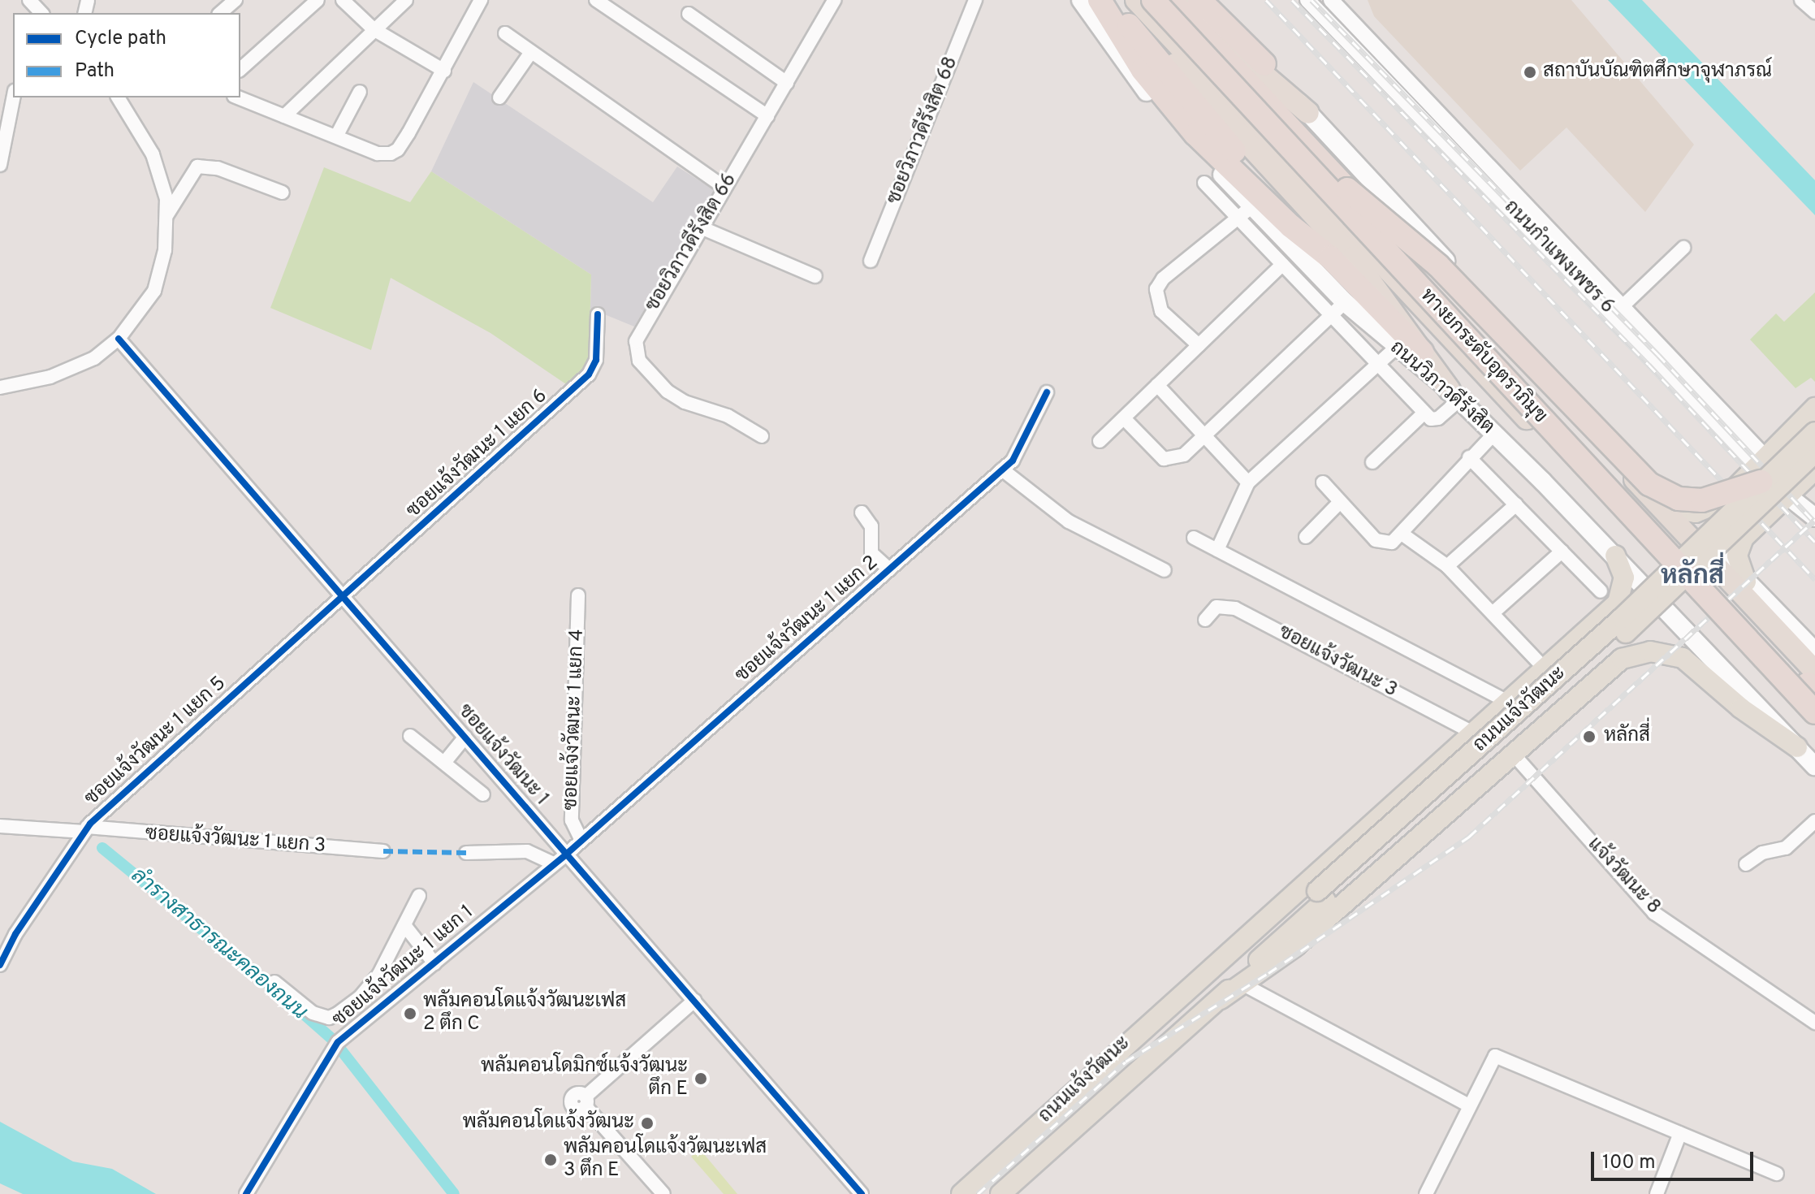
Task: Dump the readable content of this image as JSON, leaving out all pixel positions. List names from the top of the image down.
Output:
{
  "streets": {
    "highway": ["ทางยกระดับอุตราภิมุข", "ถนนวิภาวดีรังสิต"],
    "main road": ["ถนนกำแพงเพชร 6", "ถนนแจ้งวัฒนะ"],
    "street": [
      "ซอยวิภาวดีรังสิต 68",
      "ซอยวิภาวดีรังสิต 66",
      "ซอยแจ้งวัฒนะ 1 แยก 6",
      "ซอยแจ้งวัฒนะ 1 แยก 2",
      "ซอยแจ้งวัฒนะ 3",
      "ซอยแจ้งวัฒนะ 1 แยก 4",
      "ซอยแจ้งวัฒนะ 1 แยก 5",
      "ซอยแจ้งวัฒนะ 1",
      "ซอยแจ้งวัฒนะ 1 แยก 3",
      "แจ้งวัฒนะ 8",
      "ซอยแจ้งวัฒนะ 1 แยก 1"
    ]
  },
  "crossings": [
    ["ถนนกำแพงเพชร 6", "ถนนแจ้งวัฒนะ"],
    ["ถนนวิภาวดีรังสิต", "ถนนแจ้งวัฒนะ"],
    ["ซอยแจ้งวัฒนะ 1 แยก 6", "ซอยแจ้งวัฒนะ 1 แยก 5"],
    ["ซอยแจ้งวัฒนะ 1 แยก 6", "ซอยแจ้งวัฒนะ 1"],
    ["ซอยแจ้งวัฒนะ 1 แยก 2", "ซอยแจ้งวัฒนะ 1 แยก 4"],
    ["ซอยแจ้งวัฒนะ 1 แยก 2", "ซอยแจ้งวัฒนะ 1"],
    ["ซอยแจ้งวัฒนะ 1 แยก 2", "ซอยแจ้งวัฒนะ 1 แยก 1"],
    ["ซอยแจ้งวัฒนะ 3", "ถนนแจ้งวัฒนะ"],
    ["ถนนแจ้งวัฒนะ", "แจ้งวัฒนะ 8"],
    ["ซอยแจ้งวัฒนะ 1 แยก 5", "ซอยแจ้งวัฒนะ 1"],
    ["ซอยแจ้งวัฒนะ 1 แยก 5", "ซอยแจ้งวัฒนะ 1 แยก 3"],
    ["ซอยแจ้งวัฒนะ 1", "ซอยแจ้งวัฒนะ 1 แยก 1"]
  ],
  "districts": ["หลักสี่"],
  "water": ["ลำรางสาธารณะคลองถนน"],
  "places": [
    "สถาบันบัณฑิตศึกษาจุฬาภรณ์",
    "หลักสี่",
    "พลัมคอนโดแจ้งวัฒนะเฟส 2 ตึก C",
    "พลัมคอนโดมิกซ์แจ้งวัฒนะ ตึก E",
    "พลัมคอนโดแจ้งวัฒนะ",
    "พลัมคอนโดแจ้งวัฒนะเฟส 3 ตึก E"
  ],
  "legend": ["Cycle path", "Path"],
  "scale_bar": "100 m"
}
